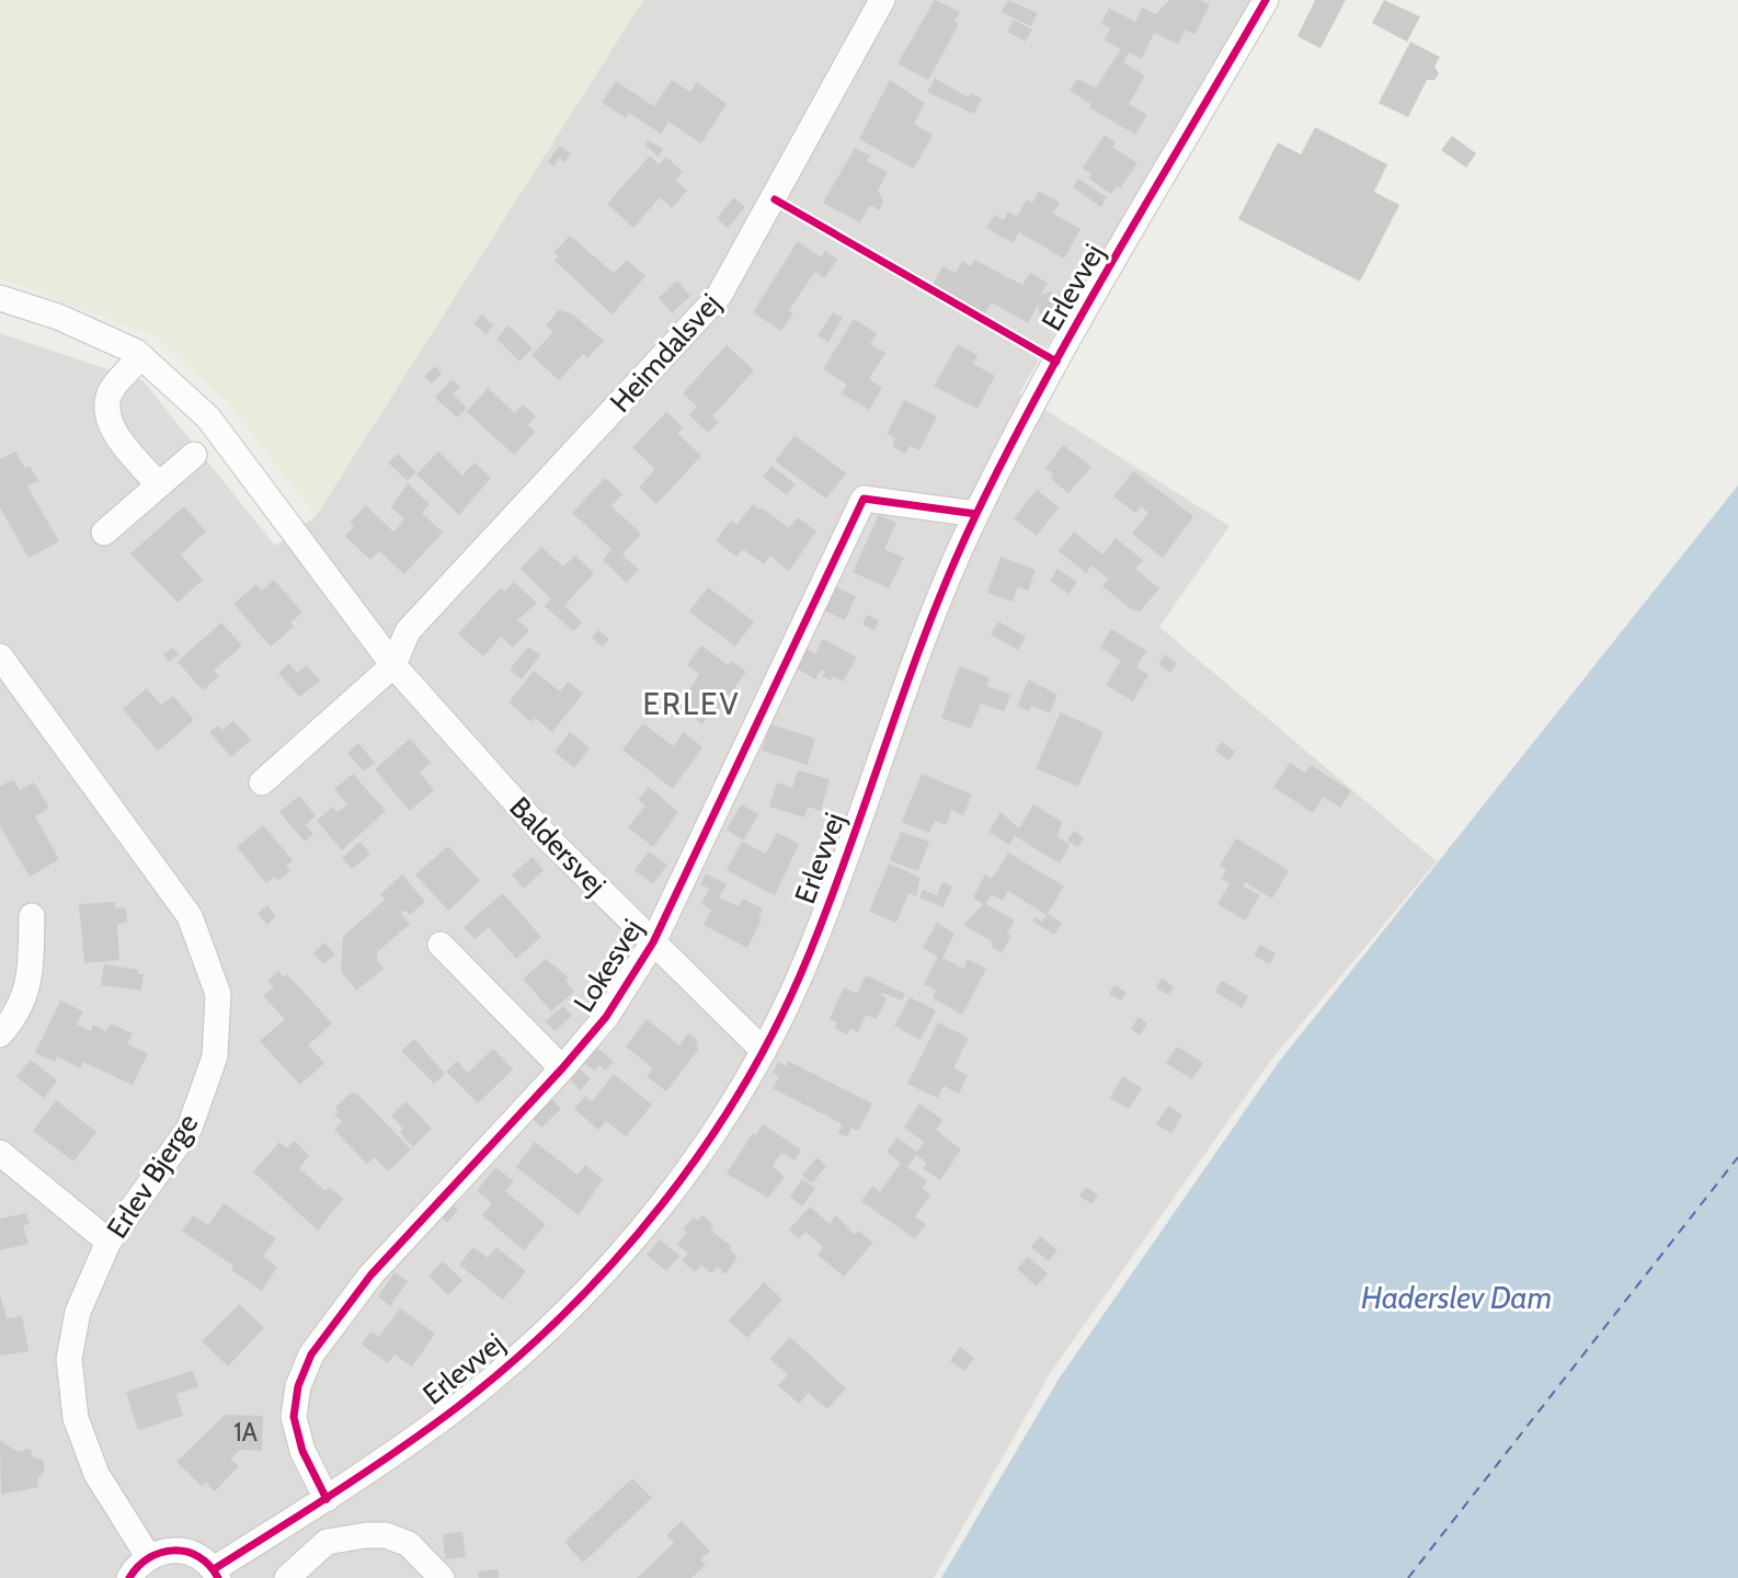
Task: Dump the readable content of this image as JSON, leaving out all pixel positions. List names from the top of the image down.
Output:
{
  "streets": {
    "street": [
      "Erlevvej",
      "Heimdalsvej",
      "Baldersvej",
      "Lokesvej",
      "Erlev Bjerge"
    ]
  },
  "crossings": [
    ["Erlevvej", "Baldersvej"],
    ["Erlevvej", "Lokesvej"],
    ["Heimdalsvej", "Baldersvej"],
    ["Baldersvej", "Lokesvej"]
  ],
  "districts": ["ERLEV"],
  "water": ["Haderslev Dam"],
  "house_numbers": ["1A"]
}
